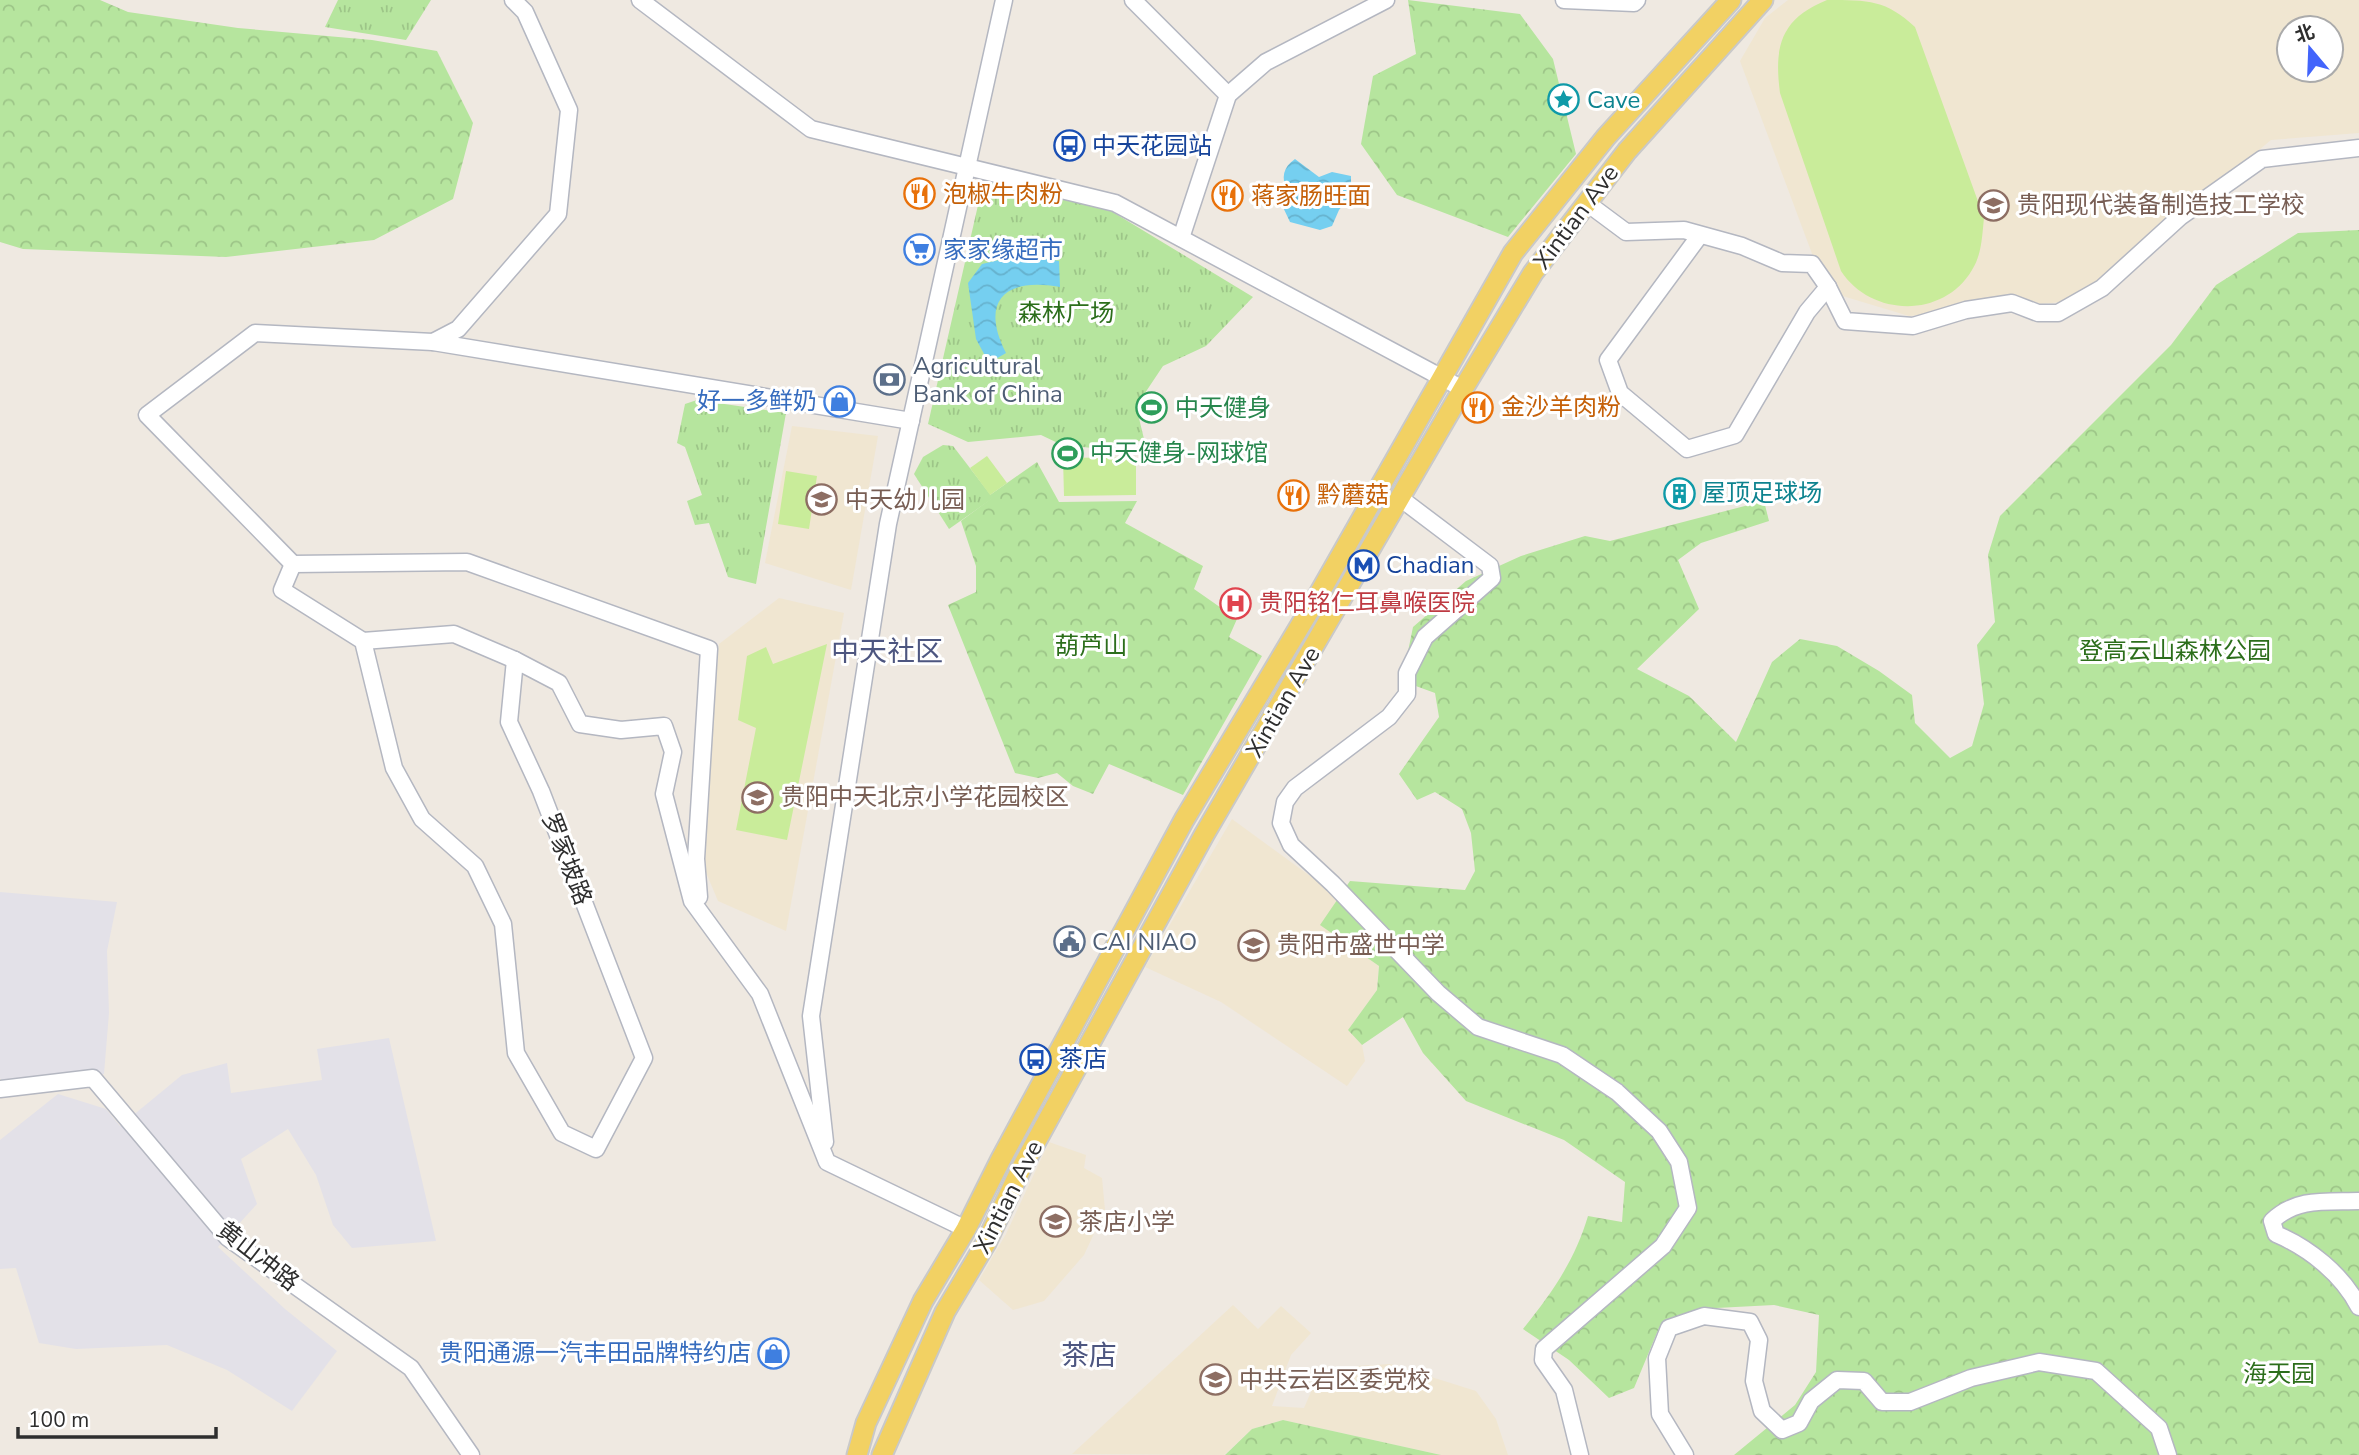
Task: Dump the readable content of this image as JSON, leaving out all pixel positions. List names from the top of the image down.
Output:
{
  "streets": {
    "main road": ["Xintian Ave"],
    "street": ["罗家坡路", "黄山冲路"]
  },
  "districts": ["中天社区", "茶店"],
  "parks": [
    "森林广场",
    "葫芦山",
    "登高云山森林公园",
    "海天园"
  ],
  "places": {
    "place": ["Cave"],
    "bus stop": ["中天花园站", "茶店"],
    "restaurant": [
      "泡椒牛肉粉",
      "蒋家肠旺面",
      "金沙羊肉粉",
      "黔蘑菇"
    ],
    "school or university": [
      "贵阳现代装备制造技工学校",
      "中天幼儿园",
      "贵阳中天北京小学花园校区",
      "贵阳市盛世中学",
      "茶店小学",
      "中共云岩区委党校"
    ],
    "supermarket": ["家家缘超市"],
    "bank": ["Agricultural Bank of China"],
    "shop": ["好一多鲜奶", "贵阳通源一汽丰田品牌特约店"],
    "sports": ["中天健身", "中天健身-网球馆"],
    "building": ["屋顶足球场"],
    "metro station": ["Chadian"],
    "hospital": ["贵阳铭仁耳鼻喉医院"],
    "public building": ["CAI NIAO"]
  },
  "scale_bar": "100 m",
  "north": "top"
}
